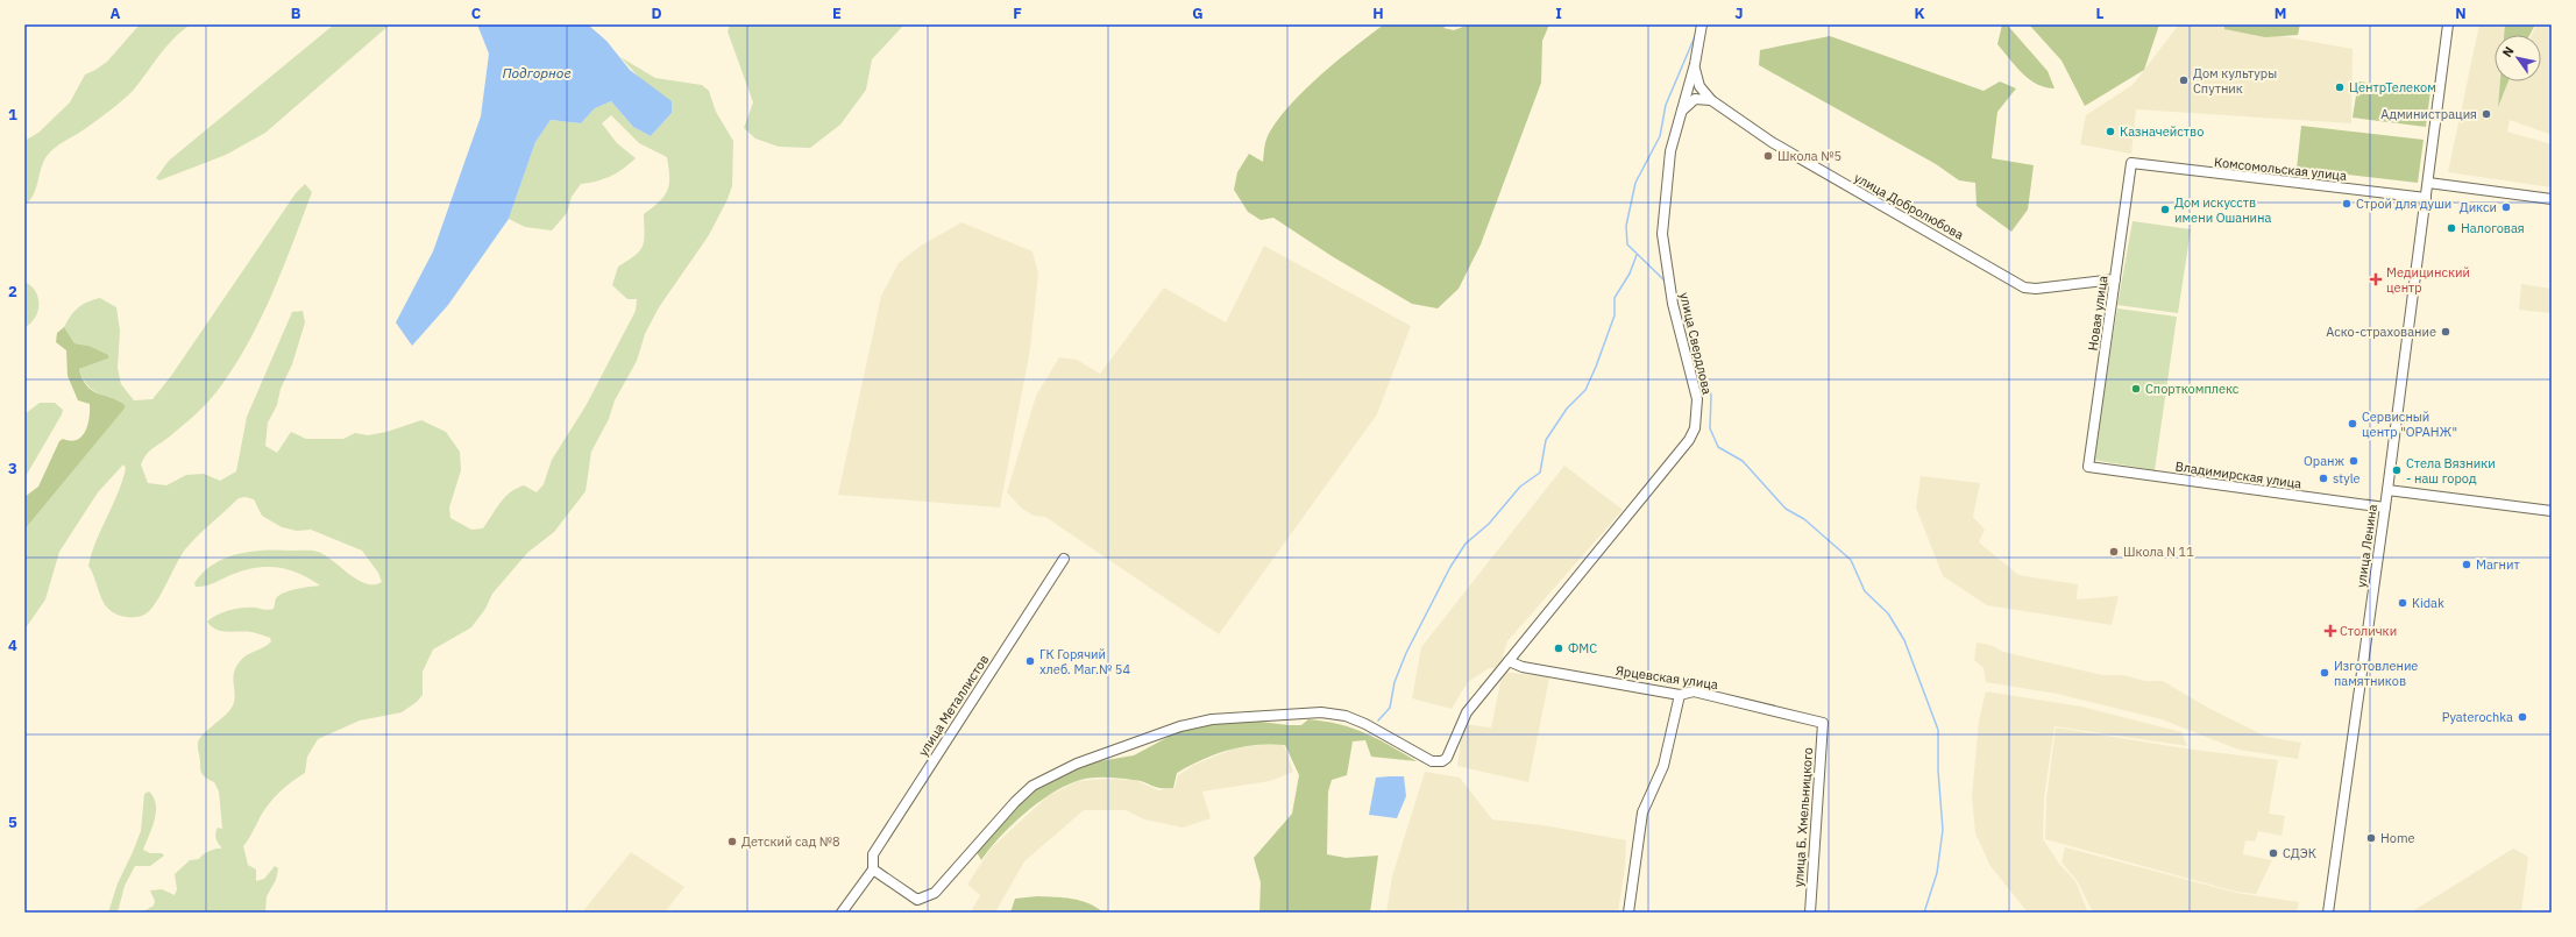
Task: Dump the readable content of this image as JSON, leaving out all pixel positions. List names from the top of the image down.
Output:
{
  "streets": {
    "street": [
      "Комсомольская улица",
      "улица Добролюбова",
      "Новая улица",
      "улица Свердлова",
      "Владимирская улица",
      "улица Ленина",
      "Ярцевская улица",
      "улица Металлистов",
      "улица Б. Хмельницкого"
    ]
  },
  "crossings": [
    ["Комсомольская улица", "Новая улица"],
    ["Комсомольская улица", "улица Ленина"],
    ["улица Добролюбова", "Новая улица"],
    ["Новая улица", "Владимирская улица"],
    ["улица Свердлова", "Ярцевская улица"],
    ["улица Свердлова", "улица Металлистов"],
    ["Владимирская улица", "улица Ленина"],
    ["Ярцевская улица", "улица Б. Хмельницкого"]
  ],
  "water": ["Подгорное"],
  "places": {
    "other": [
      "Дом культуры Спутник",
      "ЦентрТелеком",
      "Администрация",
      "Казначейство",
      "Школа №5",
      "Строй для души",
      "Дикси",
      "Дом искусств имени Ошанина",
      "Налоговая",
      "Аско-страхование",
      "Спорткомплекс",
      "Сервисный центр \"ОРАНЖ\"",
      "Оранж",
      "Стела Вязники - наш город",
      "style",
      "Школа N 11",
      "Магнит",
      "Kidak",
      "ФМС",
      "ГК Горячий хлеб. Маг.№ 54",
      "Изготовление памятников",
      "Pyaterochka",
      "Home",
      "Детский сад №8",
      "СДЭК"
    ],
    "health": ["Медицинский центр", "Столички"]
  },
  "north": "top left",
  "grid": {
    "columns": [
      "A",
      "B",
      "C",
      "D",
      "E",
      "F",
      "G",
      "H",
      "I",
      "J",
      "K",
      "L",
      "M",
      "N"
    ],
    "rows": [
      "1",
      "2",
      "3",
      "4",
      "5"
    ]
  }
}
